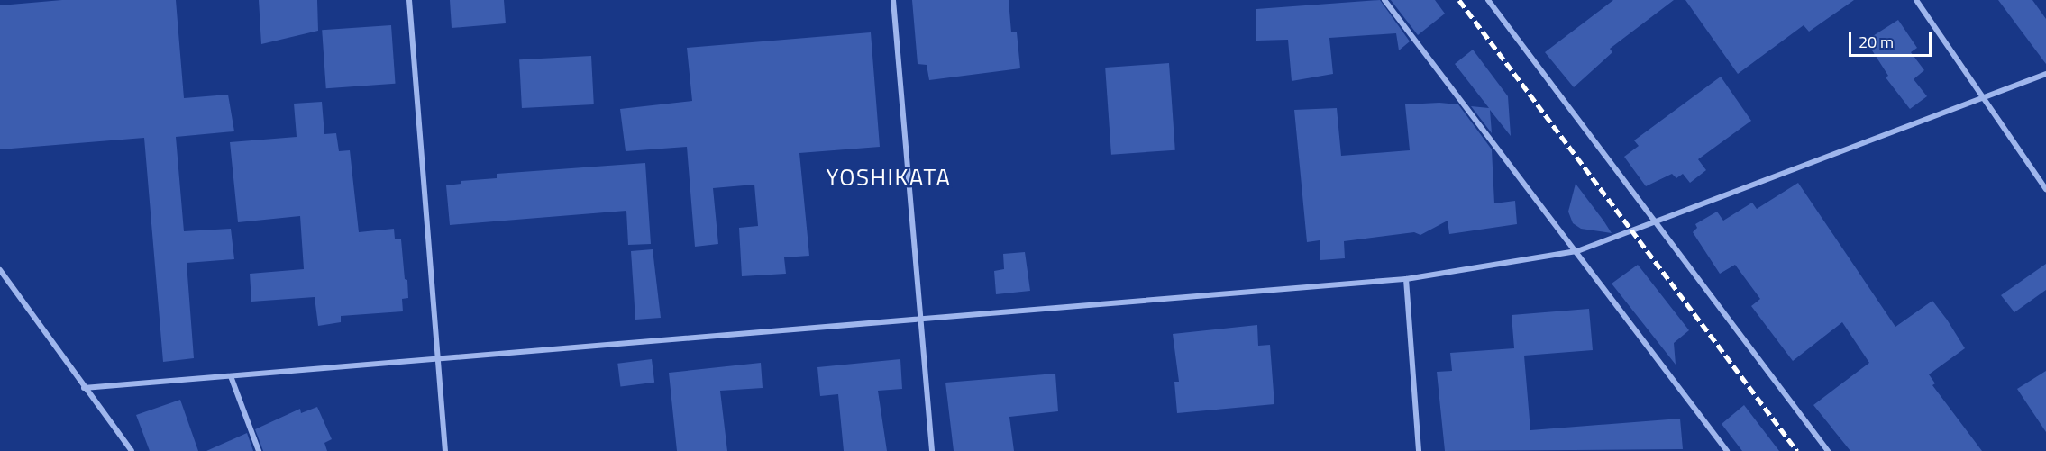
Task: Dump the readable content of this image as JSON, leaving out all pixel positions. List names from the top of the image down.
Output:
{
  "districts": ["YOSHIKATA"],
  "scale_bar": "20 m"
}
